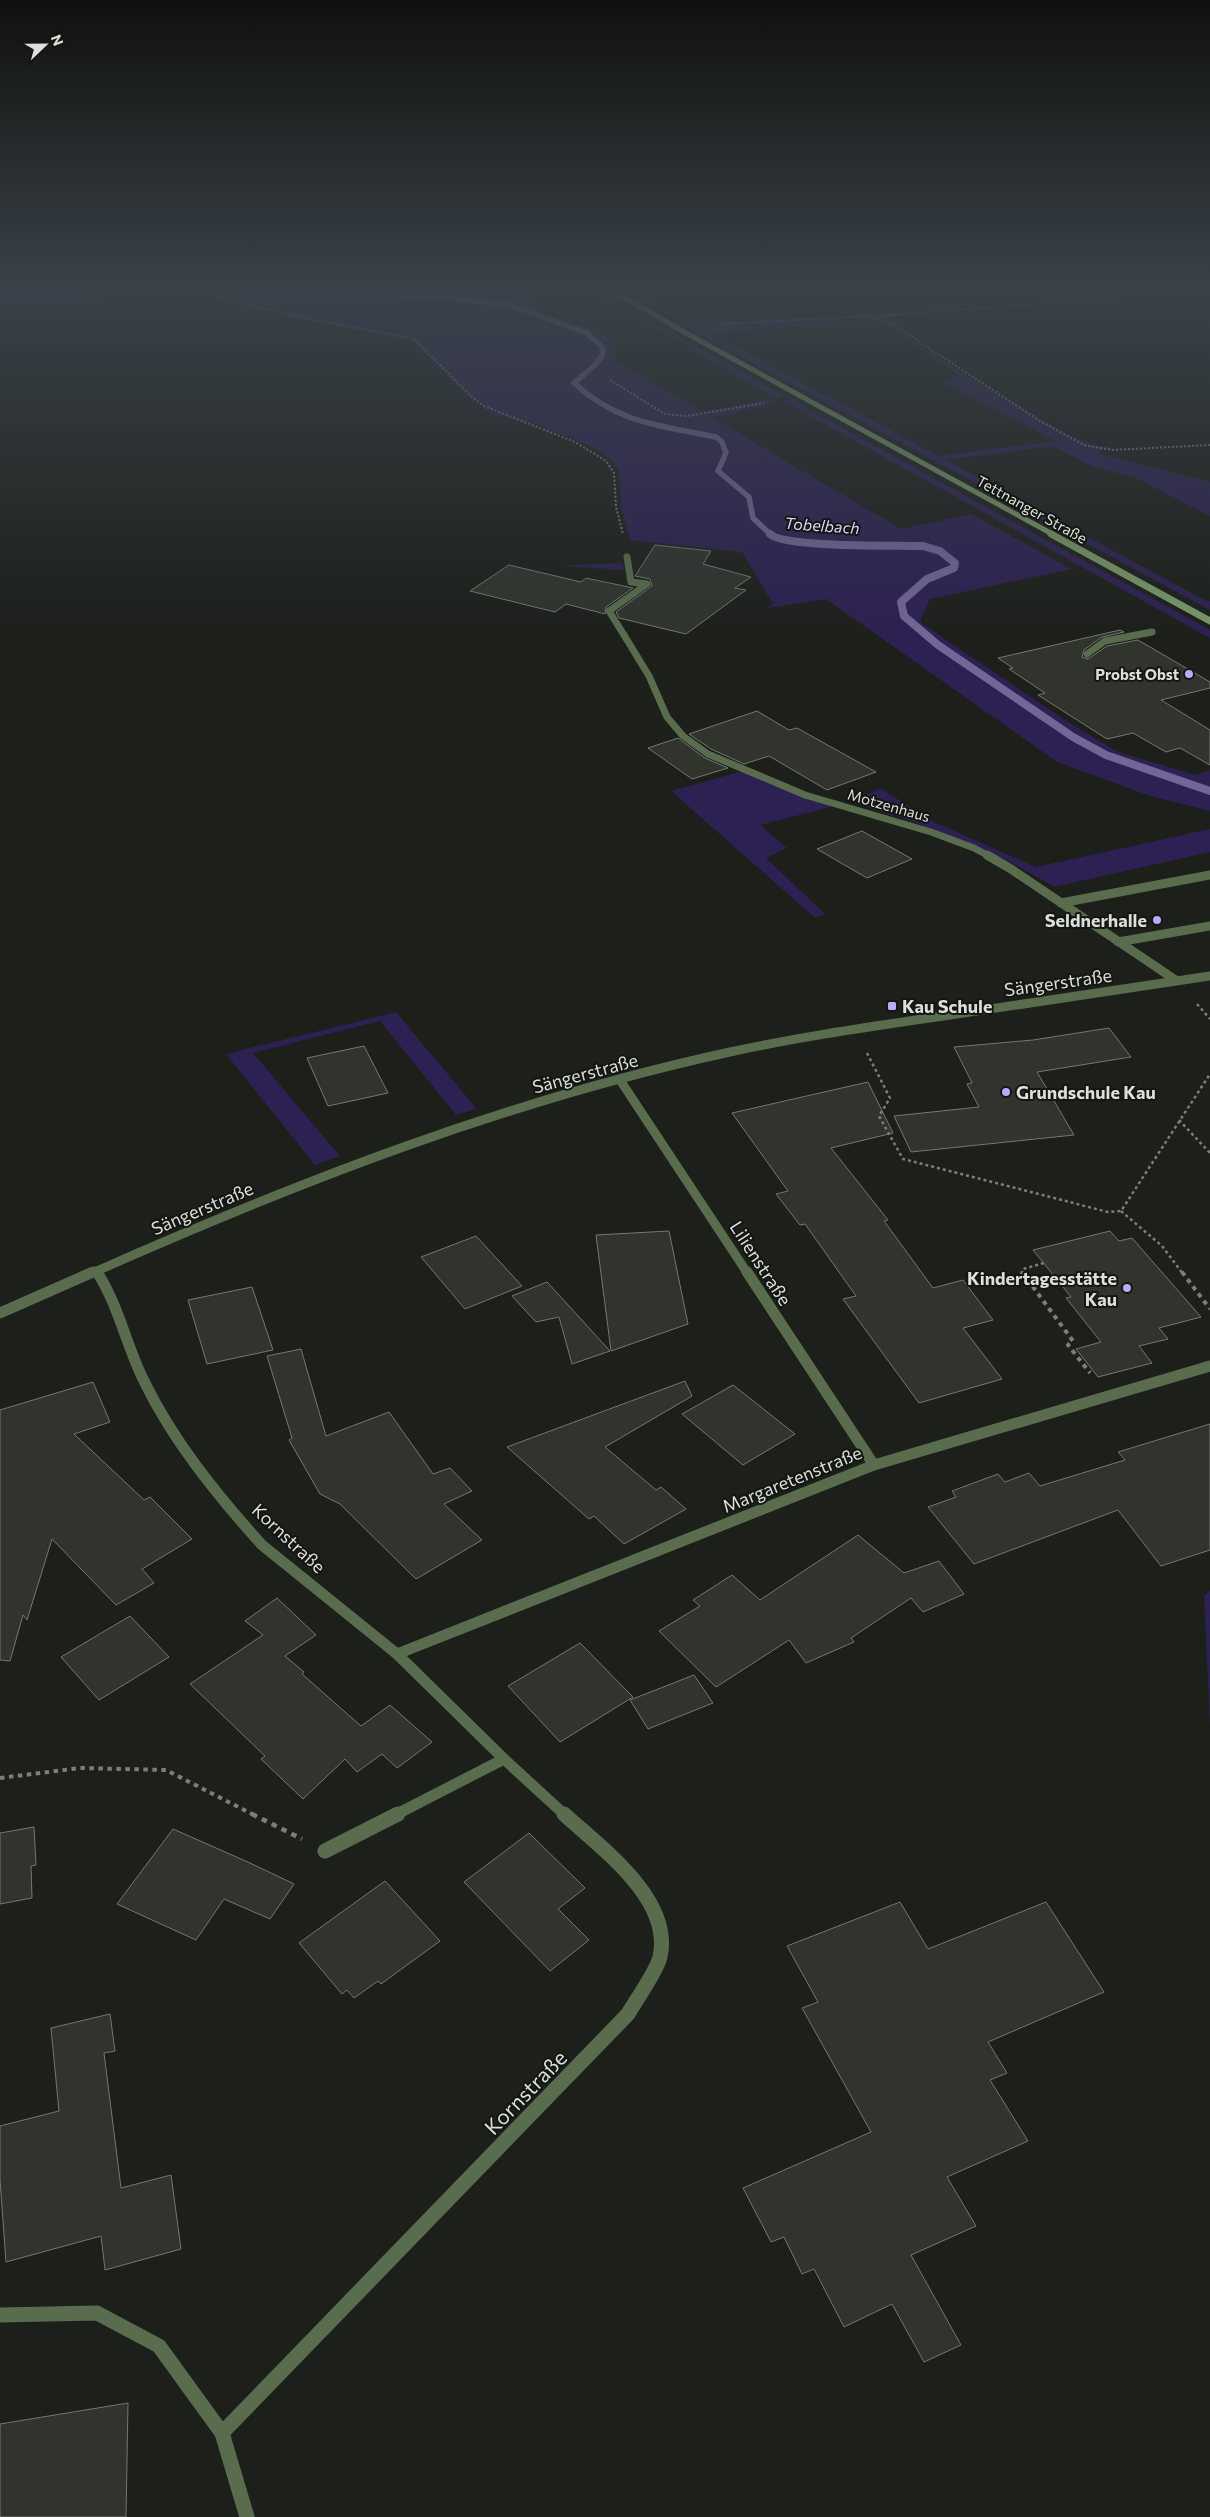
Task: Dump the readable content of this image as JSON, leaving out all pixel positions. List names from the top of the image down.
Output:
{
  "streets": {
    "main road": ["Tettnanger Straße"],
    "street": [
      "Motzenhaus",
      "Sängerstraße",
      "Lilienstraße",
      "Margaretenstraße",
      "Kornstraße"
    ]
  },
  "crossings": [
    ["Motzenhaus", "Sängerstraße"],
    ["Sängerstraße", "Lilienstraße"],
    ["Sängerstraße", "Kornstraße"],
    ["Lilienstraße", "Margaretenstraße"],
    ["Margaretenstraße", "Kornstraße"]
  ],
  "water": ["Tobelbach"],
  "places": {
    "other": [
      "Probst Obst",
      "Seldnerhalle",
      "Grundschule Kau",
      "Kindertagesstätte Kau"
    ],
    "transit": ["Kau Schule"]
  },
  "north": "right"
}
